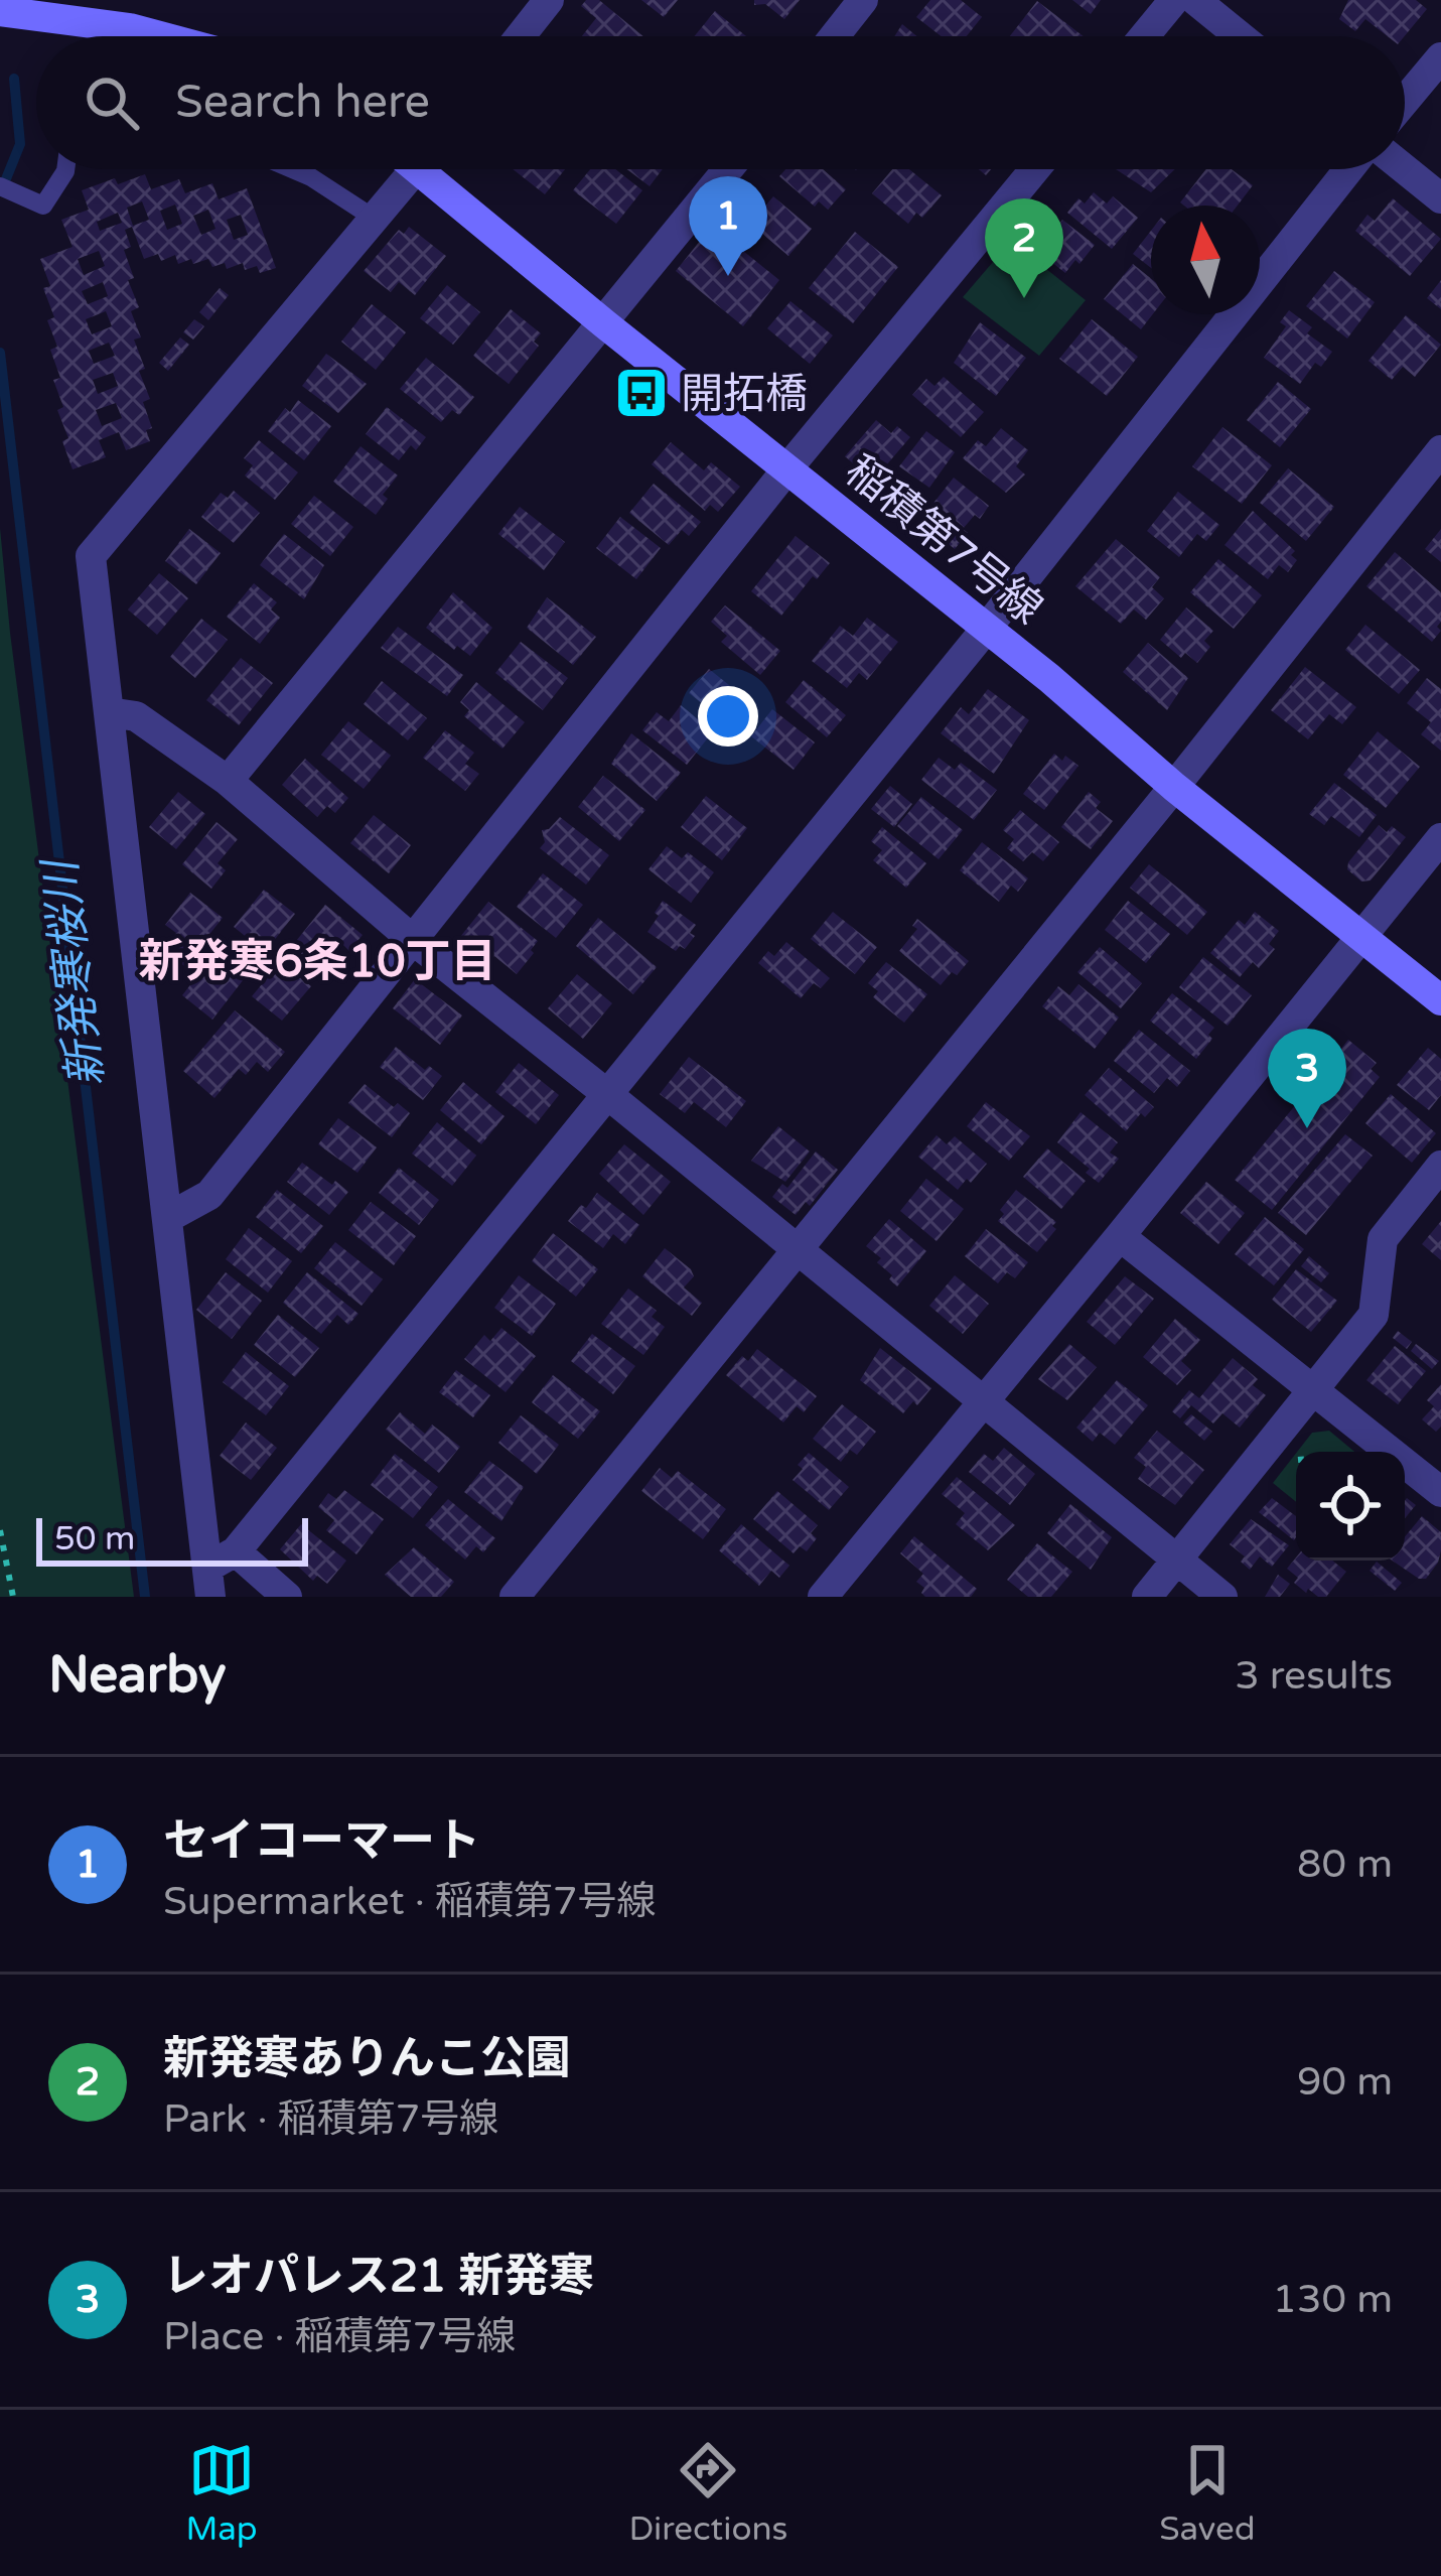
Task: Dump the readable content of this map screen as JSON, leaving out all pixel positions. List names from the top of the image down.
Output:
{
  "streets": {
    "street": ["稲積第7号線"]
  },
  "districts": ["新発寒6条10丁目"],
  "water": ["新発寒桜川"],
  "places": {
    "bus stop": ["開拓橋"]
  },
  "scale_bar": "50 m",
  "north": "top",
  "page": {
    "search": "Search here",
    "pins": ["1", "2", "3"],
    "scale": "50 m",
    "heading": ["Nearby", "3 results"],
    "list": [
      {
        "mark": "1",
        "name": "セイコーマート",
        "note": "Supermarket · 稲積第7号線",
        "value": "80 m"
      },
      {
        "mark": "2",
        "name": "新発寒ありんこ公園",
        "note": "Park · 稲積第7号線",
        "value": "90 m"
      },
      {
        "mark": "3",
        "name": "レオパレス21 新発寒",
        "note": "Place · 稲積第7号線",
        "value": "130 m"
      }
    ],
    "nav": ["Map", "Directions", "Saved"]
  }
}
